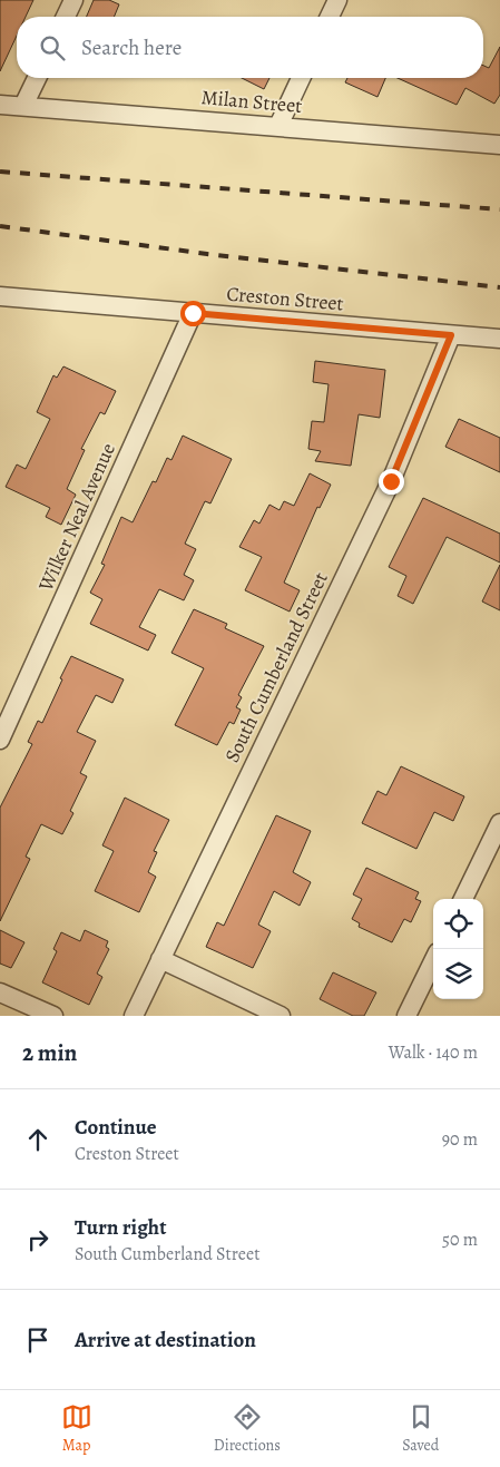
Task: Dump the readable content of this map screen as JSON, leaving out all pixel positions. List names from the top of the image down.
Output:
{
  "streets": {
    "street": [
      "Milan Street",
      "Creston Street",
      "Wilker Neal Avenue",
      "South Cumberland Street"
    ]
  },
  "crossings": [
    ["Creston Street", "Wilker Neal Avenue"],
    ["Creston Street", "South Cumberland Street"]
  ],
  "page": {
    "search": "Search here",
    "heading": ["2 min", "Walk · 140 m"],
    "list": [
      ["Continue", "Creston Street", "90 m"],
      ["Turn right", "South Cumberland Street", "50 m"],
      "Arrive at destination"
    ],
    "nav": ["Map", "Directions", "Saved"]
  }
}
